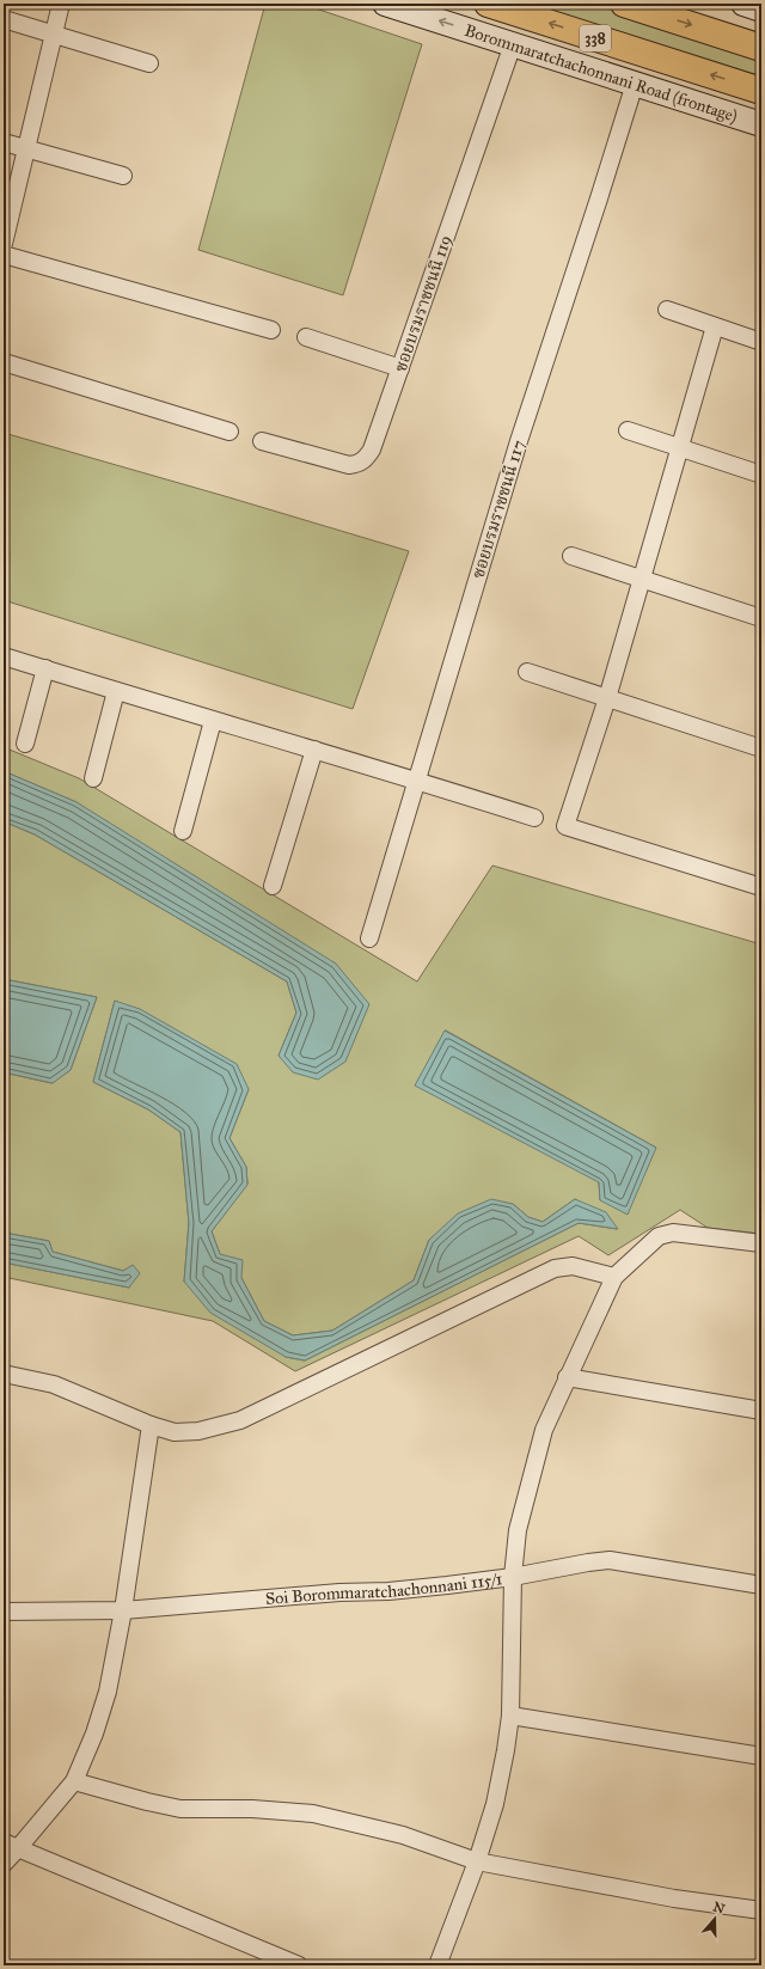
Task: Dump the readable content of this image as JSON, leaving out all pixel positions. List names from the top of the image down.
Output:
{
  "streets": {
    "highway": ["338"],
    "main road": ["Borommaratchachonnani Road (frontage)"],
    "street": ["ซอยบรมราชชนนี 119", "ซอยบรมราชชนนี 117", "Soi Borommaratchachonnani 115/1"]
  },
  "crossings": [
    ["Borommaratchachonnani Road (frontage)", "ซอยบรมราชชนนี 119"],
    ["Borommaratchachonnani Road (frontage)", "ซอยบรมราชชนนี 117"]
  ],
  "north": "top"
}
